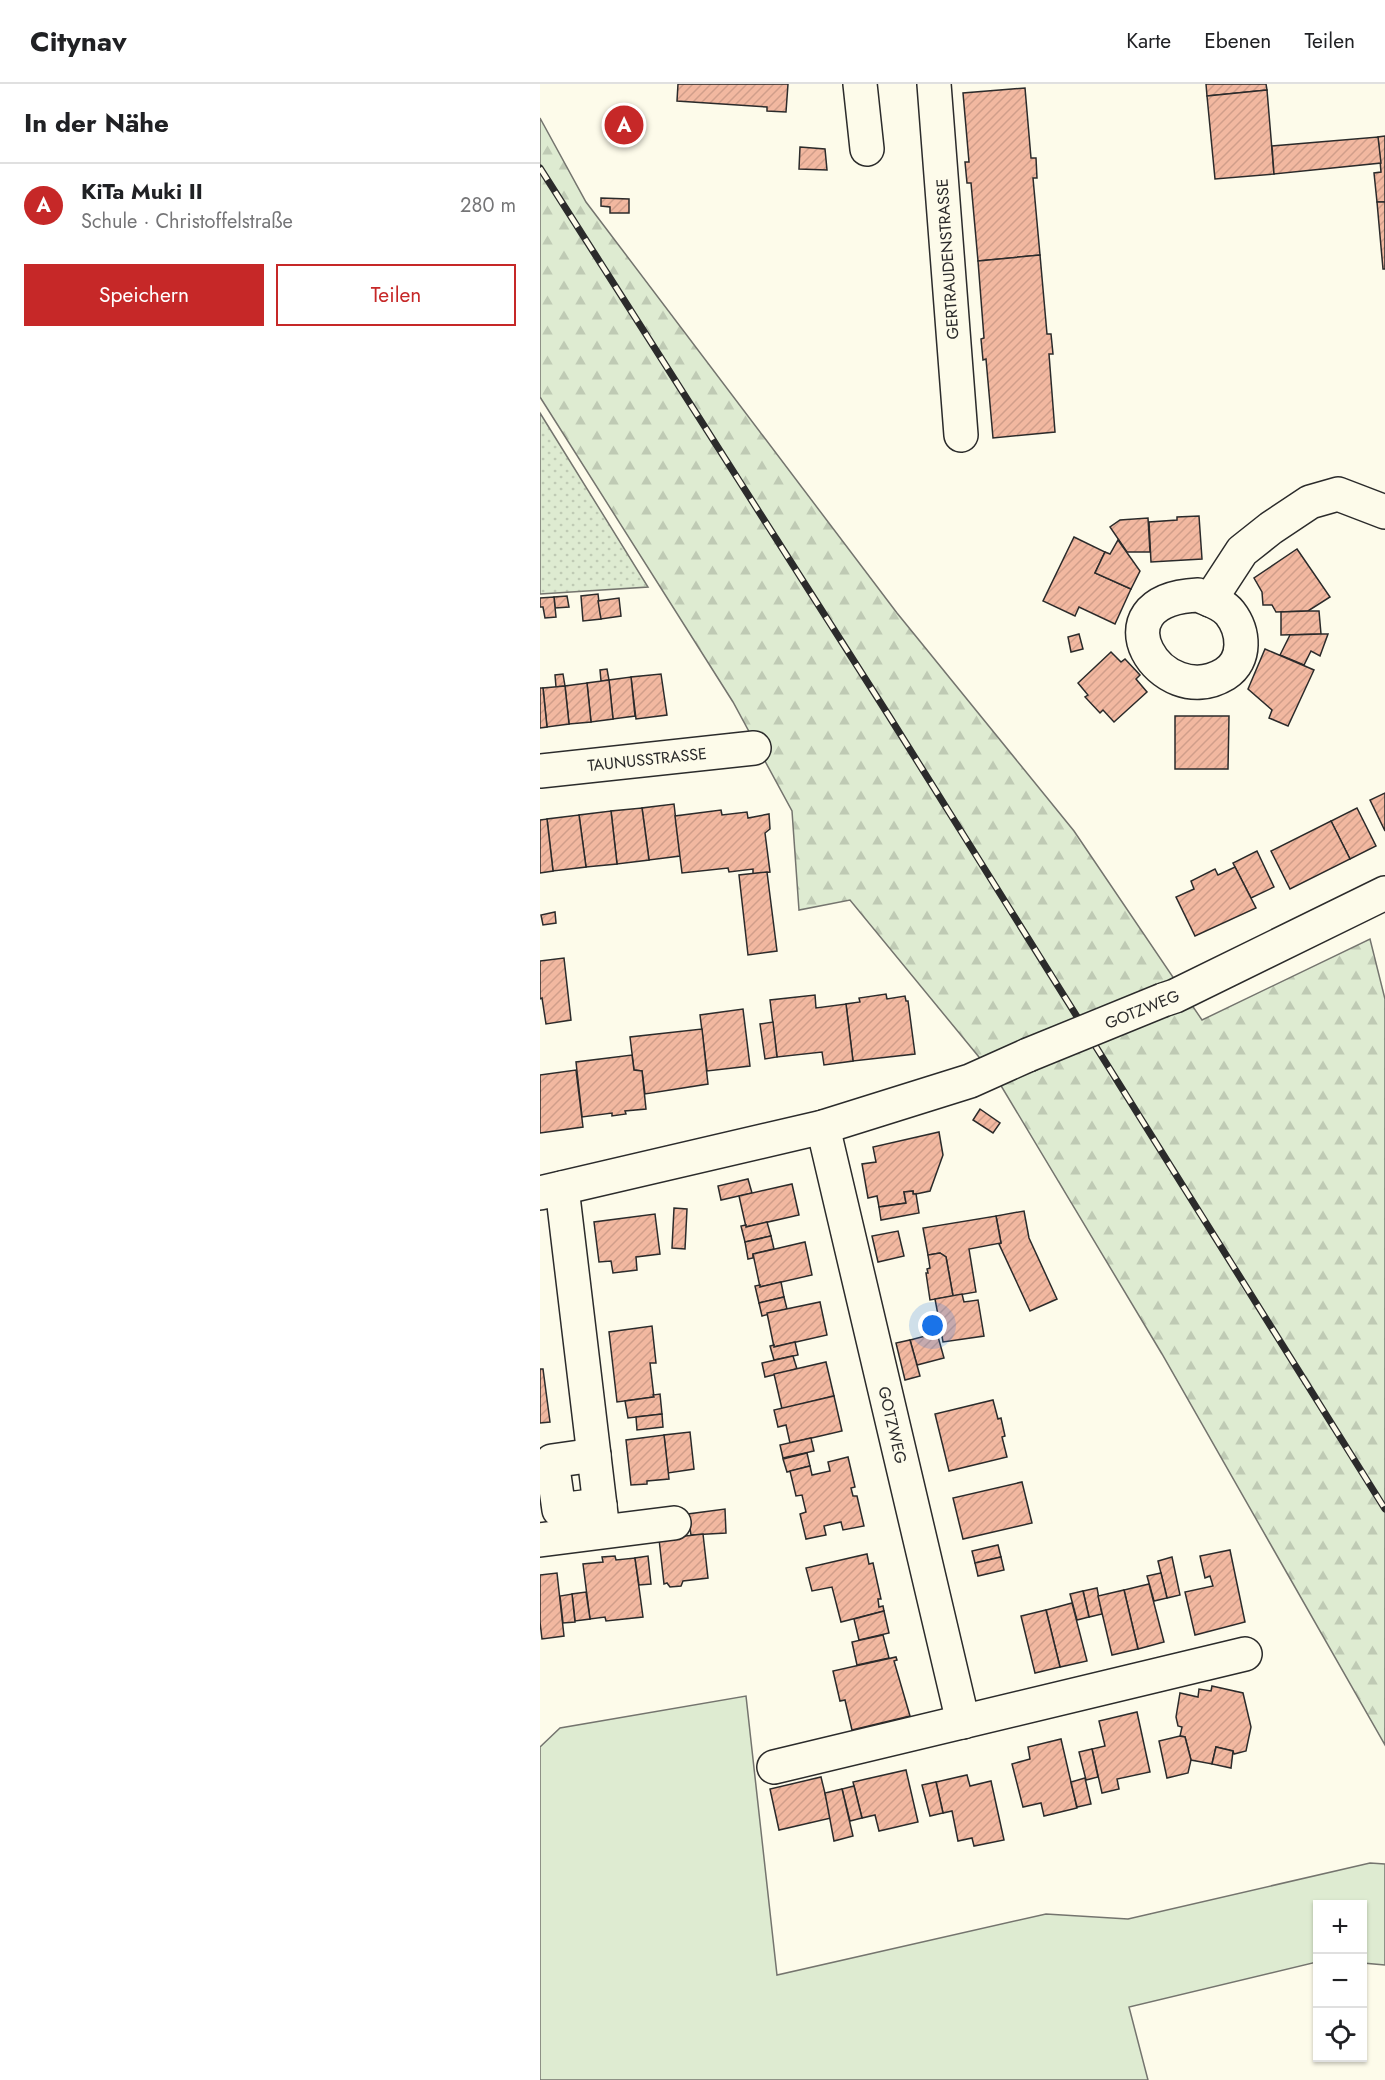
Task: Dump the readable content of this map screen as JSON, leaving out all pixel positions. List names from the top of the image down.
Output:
{
  "streets": {
    "street": ["GERTRAUDENSTRASSE", "TAUNUSSTRASSE", "GOTZWEG"]
  },
  "page": {
    "header": "Citynav",
    "nav": ["Karte", "Ebenen", "Teilen"],
    "heading": "In der Nähe",
    "pins": "A",
    "list": [
      {
        "mark": "A",
        "name": "KiTa Muki II",
        "note": "Schule · Christoffelstraße",
        "value": "280 m"
      }
    ],
    "buttons": ["Speichern", "Teilen"],
    "map_buttons": ["+", "−"]
  }
}
